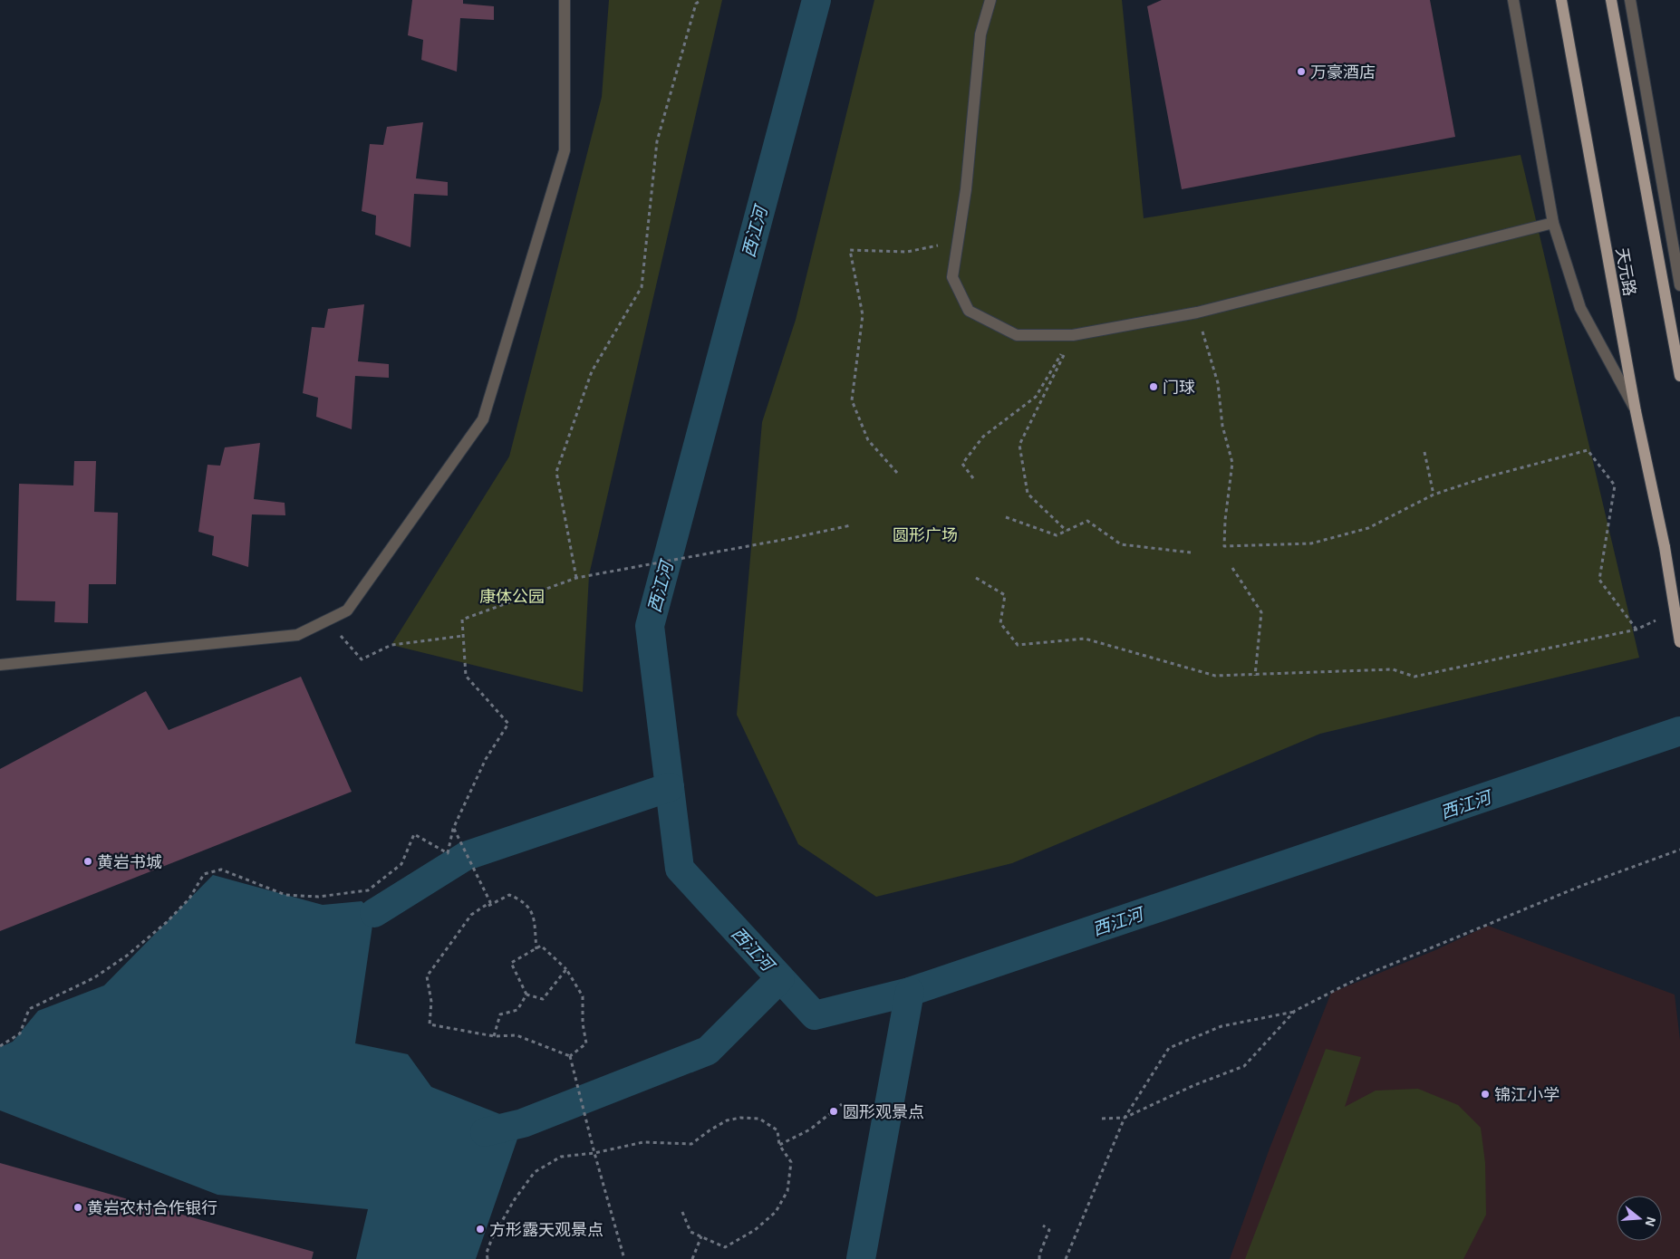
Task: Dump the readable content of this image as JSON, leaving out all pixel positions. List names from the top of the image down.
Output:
{
  "streets": {
    "main road": ["天元路"]
  },
  "water": ["西江河"],
  "parks": ["圆形广场", "康体公园"],
  "places": [
    "万豪酒店",
    "门球",
    "黄岩书城",
    "锦江小学",
    "圆形观景点",
    "黄岩农村合作银行",
    "方形露天观景点"
  ],
  "north": "right"
}
